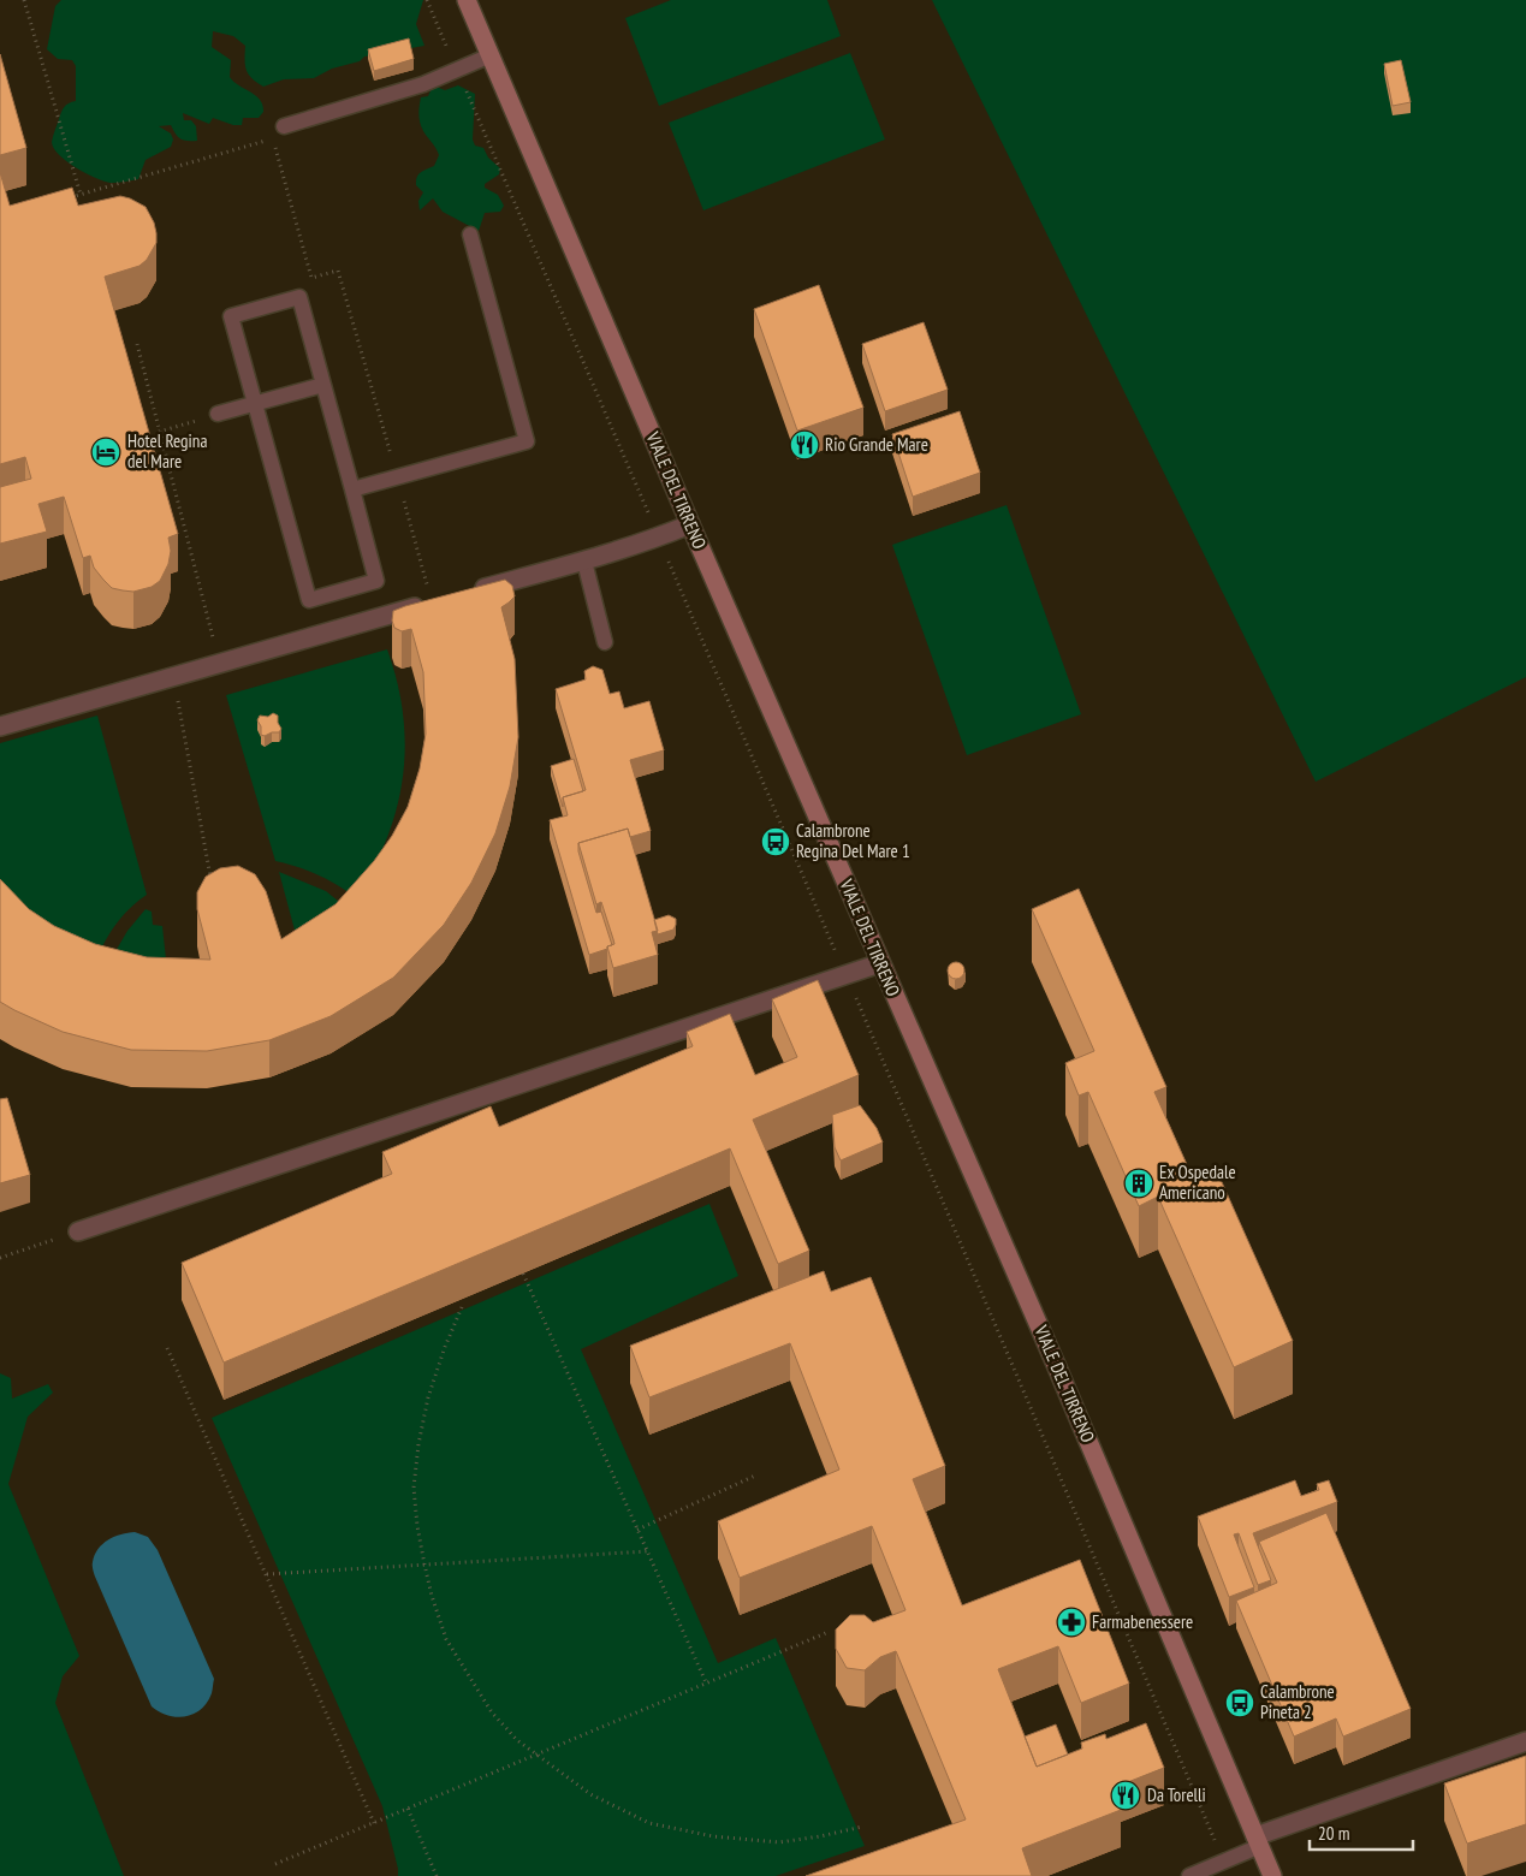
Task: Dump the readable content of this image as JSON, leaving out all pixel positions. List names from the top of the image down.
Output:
{
  "streets": {
    "main road": ["VIALE DEL TIRRENO"]
  },
  "places": {
    "restaurant": ["Rio Grande Mare", "Da Torelli"],
    "hotel": ["Hotel Regina del Mare"],
    "bus stop": ["Calambrone Regina Del Mare 1", "Calambrone Pineta 2"],
    "building": ["Ex Ospedale Americano"],
    "pharmacy": ["Farmabenessere"]
  },
  "scale_bar": "20 m"
}
